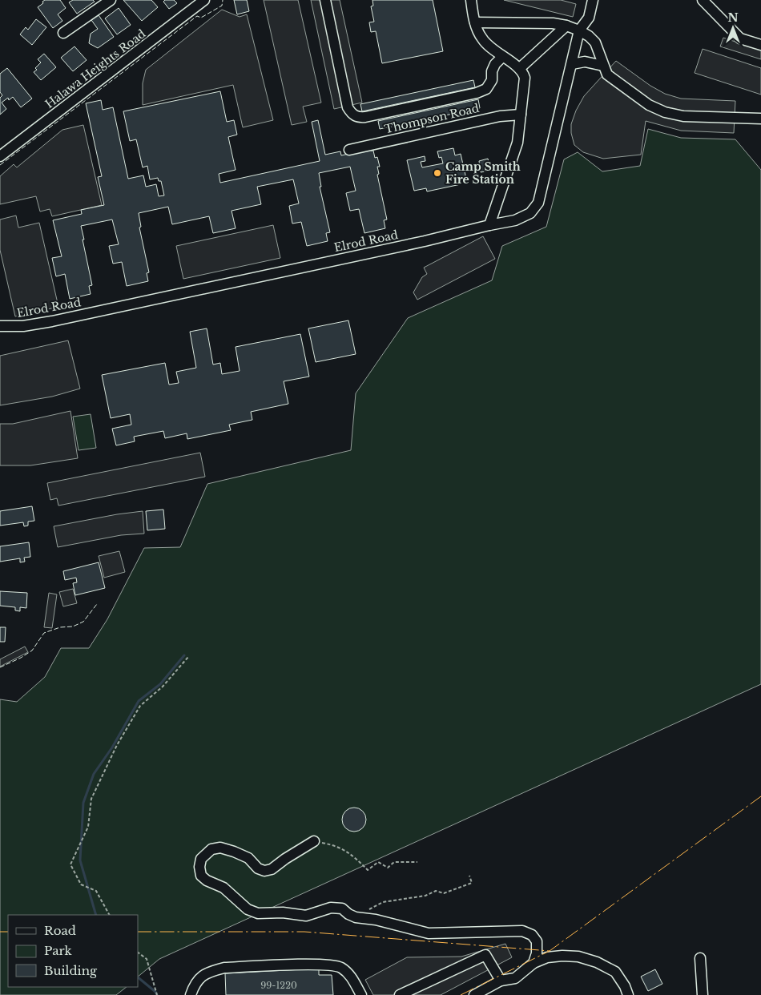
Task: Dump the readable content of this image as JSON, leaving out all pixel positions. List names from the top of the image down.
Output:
{
  "streets": {
    "street": ["Halawa Heights Road", "Thompson Road", "Elrod Road"]
  },
  "places": ["Camp Smith Fire Station"],
  "house_numbers": ["99-1220"],
  "legend": ["Road", "Park", "Building"],
  "north": "top"
}
